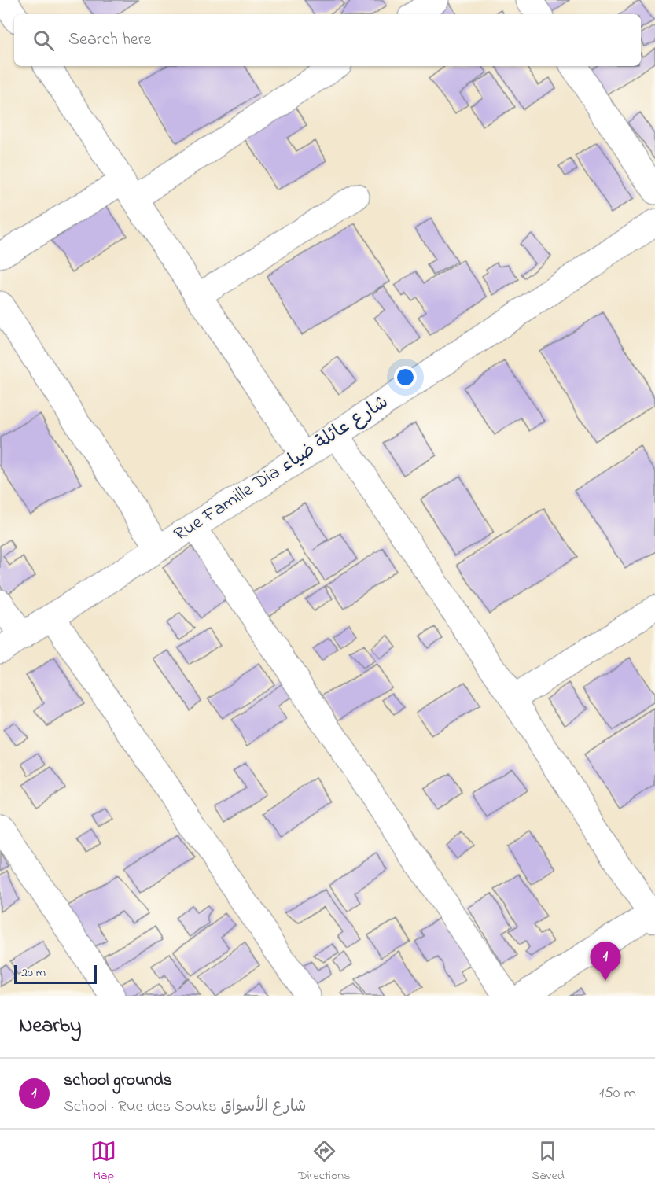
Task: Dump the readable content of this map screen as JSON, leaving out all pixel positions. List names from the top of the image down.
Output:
{
  "streets": {
    "street": ["Rue Famille Dia شارع عائلة ضياء"]
  },
  "scale_bar": "20 m",
  "page": {
    "search": "Search here",
    "pins": "1",
    "scale": "20 m",
    "heading": "Nearby",
    "list": [
      {
        "mark": "1",
        "name": "school grounds",
        "note": "School · Rue des Souks شارع الأسواق",
        "value": "150 m"
      }
    ],
    "nav": ["Map", "Directions", "Saved"]
  }
}
